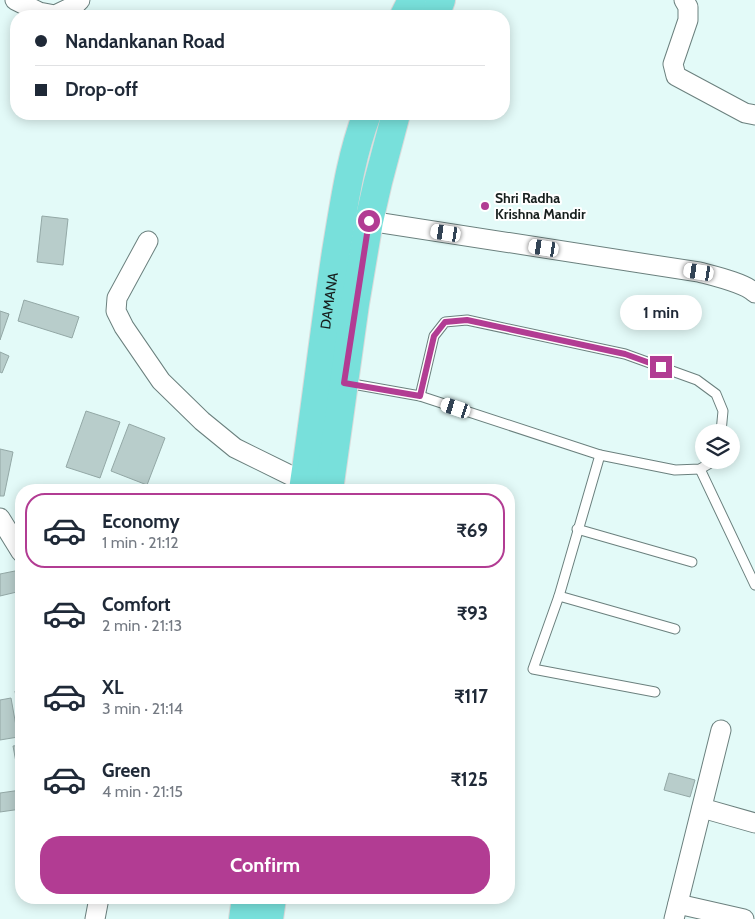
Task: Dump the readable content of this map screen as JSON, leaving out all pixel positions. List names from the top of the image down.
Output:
{
  "streets": {
    "main road": ["DAMANA"]
  },
  "places": ["Shri Radha Krishna Mandir"],
  "page": {
    "banner": ["Nandankanan Road", "Drop-off"],
    "bubble": "1 min",
    "list": [
      {
        "name": "Economy",
        "note": "1 min · 21:12",
        "value": "₹69"
      },
      {
        "name": "Comfort",
        "note": "2 min · 21:13",
        "value": "₹93"
      },
      {
        "name": "XL",
        "note": "3 min · 21:14",
        "value": "₹117"
      },
      {
        "name": "Green",
        "note": "4 min · 21:15",
        "value": "₹125"
      }
    ],
    "buttons": "Confirm"
  }
}
